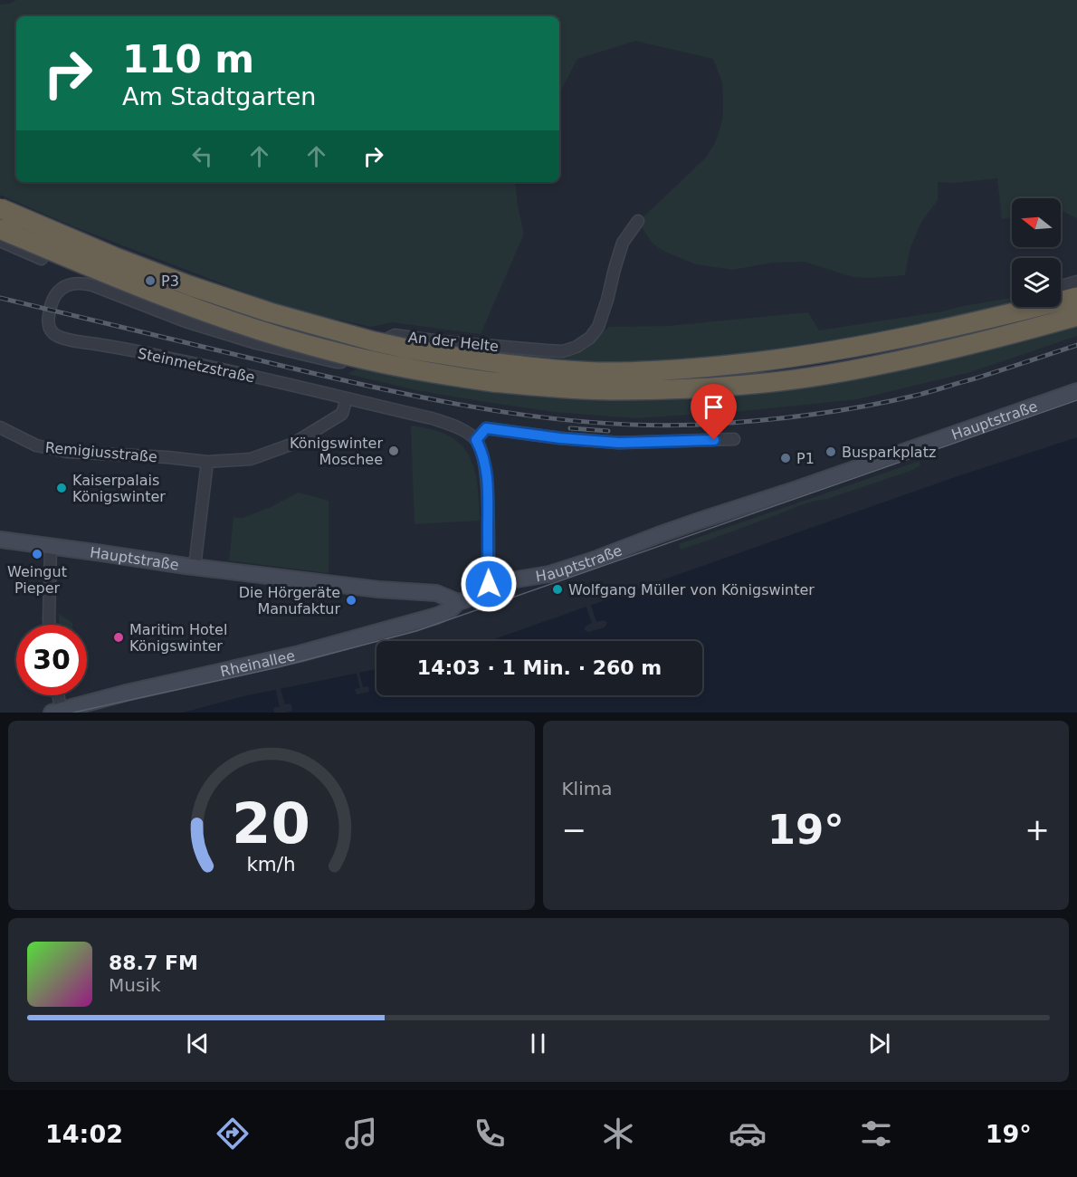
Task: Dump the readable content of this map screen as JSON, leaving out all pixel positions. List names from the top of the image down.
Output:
{
  "streets": {
    "street": [
      "An der Helte",
      "Steinmetzstraße",
      "Hauptstraße",
      "Remigiusstraße",
      "Rheinallee"
    ]
  },
  "crossings": [
    ["An der Helte", "Steinmetzstraße"],
    ["Steinmetzstraße", "Remigiusstraße"],
    ["Hauptstraße", "Rheinallee"]
  ],
  "places": [
    "P3",
    "Königswinter Moschee",
    "Busparkplatz",
    "P1",
    "Kaiserpalais Königswinter",
    "Weingut Pieper",
    "Wolfgang Müller von Königswinter",
    "Die Hörgeräte Manufaktur",
    "Maritim Hotel Königswinter"
  ],
  "north": "left",
  "page": {
    "turn": ["110 m", "Am Stadtgarten"],
    "limit": "30",
    "trip": "14:03 · 1 Min. · 260 m",
    "tile": "Klima",
    "heat": ["−", "19°", "+"],
    "song": ["88.7 FM", "Musik"],
    "tabs": ["14:02", "19°"],
    "gauge": ["20", "km/h"]
  }
}
